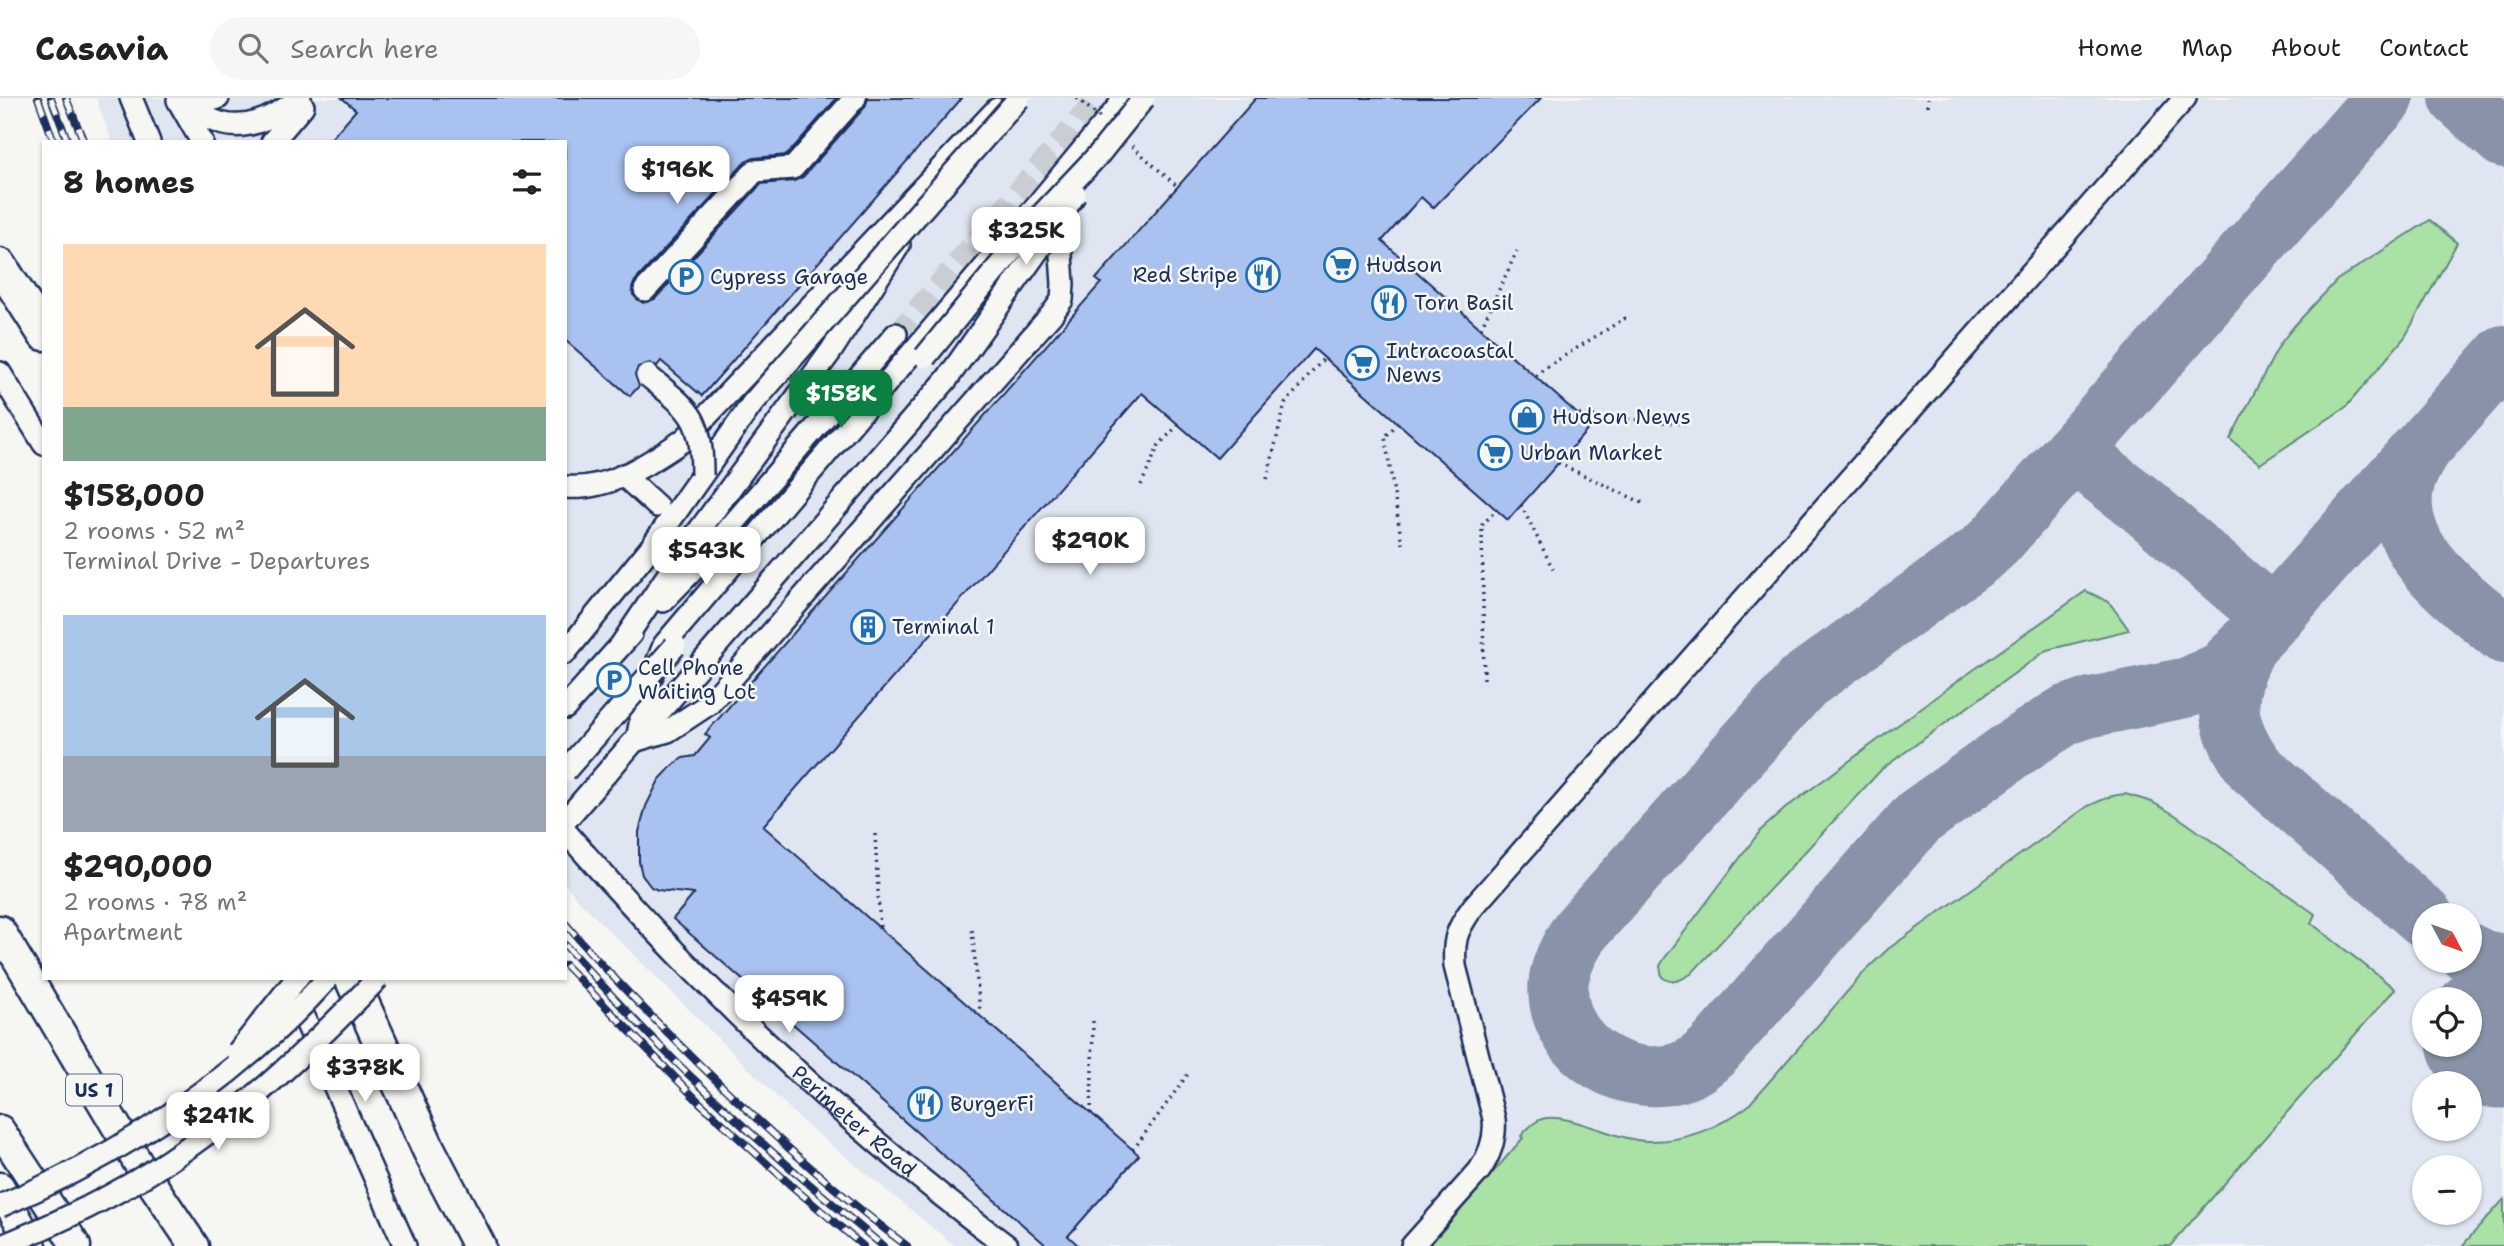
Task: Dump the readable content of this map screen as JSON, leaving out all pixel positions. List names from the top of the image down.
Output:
{
  "streets": {
    "main road": ["US 1"],
    "street": ["Perimeter Road"]
  },
  "places": {
    "supermarket": ["Hudson", "Intracoastal News", "Urban Market"],
    "restaurant": ["Red Stripe", "Torn Basil", "BurgerFi"],
    "parking": ["Cypress Garage", "Cell Phone Waiting Lot"],
    "shop": ["Hudson News"],
    "building": ["Terminal 1"]
  },
  "north": "bottom right",
  "page": {
    "header": "Casavia",
    "search": "Search here",
    "nav": [
      "Home",
      "Map",
      "About",
      "Contact"
    ],
    "heading": "8 homes",
    "price": [
      "$196K",
      "$325K",
      "$158K",
      "$290K",
      "$543K",
      "$459K",
      "$378K",
      "$241K"
    ],
    "list": [
      {
        "name": "$158,000",
        "note": "2 rooms · 52 m² · Terminal Drive - Departures"
      },
      {
        "name": "$290,000",
        "note": "2 rooms · 78 m² · Apartment"
      }
    ],
    "map_buttons": ["+", "−"]
  }
}
